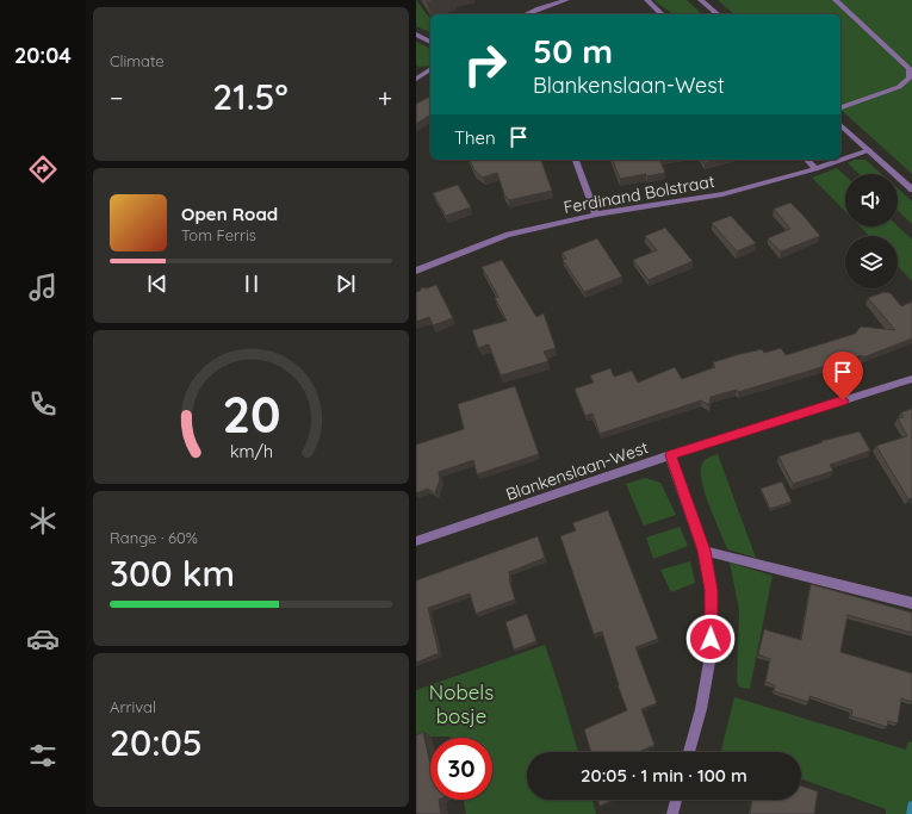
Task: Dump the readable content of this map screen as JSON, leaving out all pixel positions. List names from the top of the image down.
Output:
{
  "streets": {
    "street": ["Ferdinand Bolstraat", "Blankenslaan-West"]
  },
  "parks": ["Nobels bosje"],
  "page": {
    "tabs": "20:04",
    "tile": [
      "Climate",
      ["Range · 60%", "300 km"],
      ["Arrival", "20:05"]
    ],
    "turn": ["50 m", "Blankenslaan-West"],
    "heat": ["−", "21.5°", "+"],
    "then": "Then",
    "song": ["Open Road", "Tom Ferris"],
    "limit": "30",
    "trip": "20:05 · 1 min · 100 m",
    "gauge": ["20", "km/h"]
  }
}
